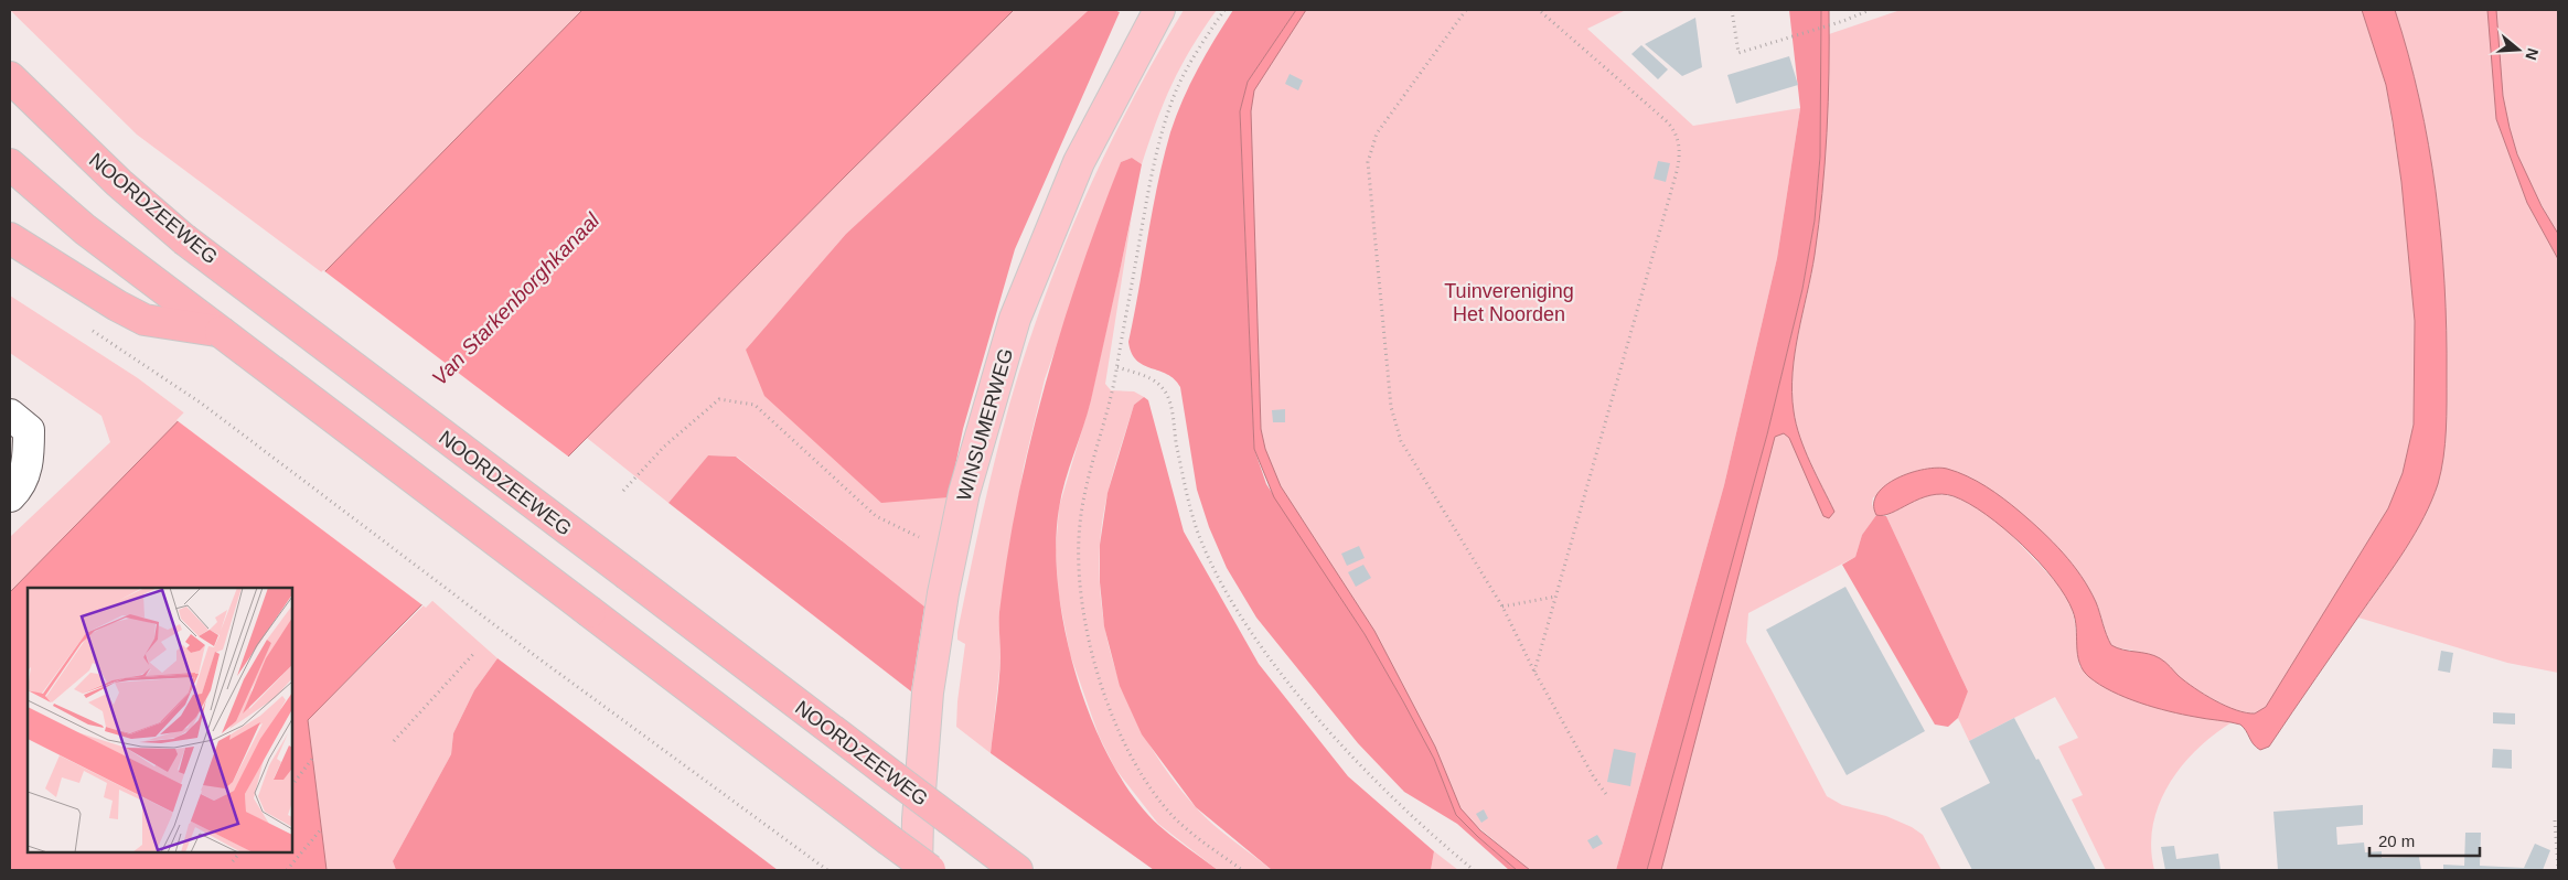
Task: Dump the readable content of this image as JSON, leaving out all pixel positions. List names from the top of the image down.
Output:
{
  "streets": {
    "highway": ["NOORDZEEWEG"],
    "main road": ["WINSUMERWEG"]
  },
  "water": ["Van Starkenborghkanaal"],
  "parks": ["Tuinvereniging Het Noorden"],
  "scale_bar": "20 m",
  "north": "right"
}
